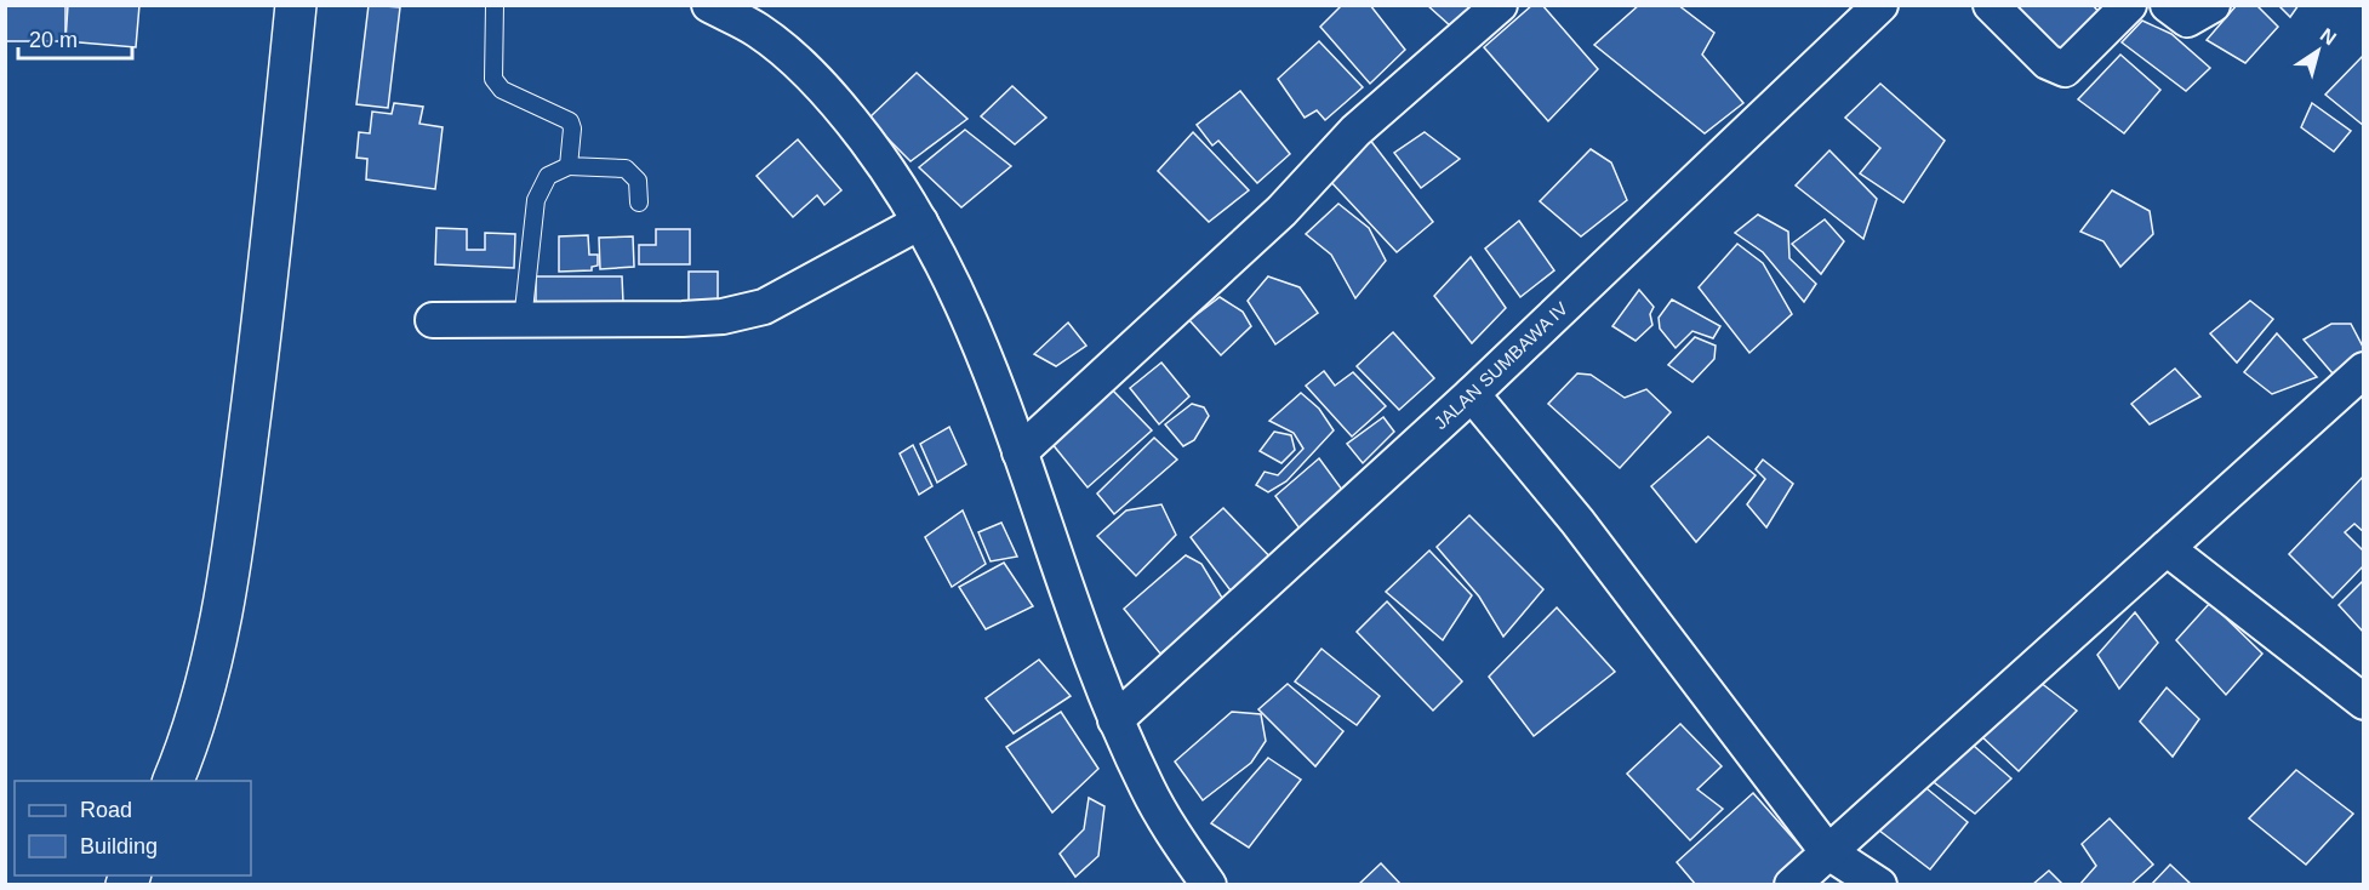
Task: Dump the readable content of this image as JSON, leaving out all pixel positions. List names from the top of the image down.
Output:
{
  "streets": {
    "street": ["JALAN SUMBAWA IV"]
  },
  "legend": ["Road", "Building"],
  "scale_bar": "20 m",
  "north": "top right"
}
